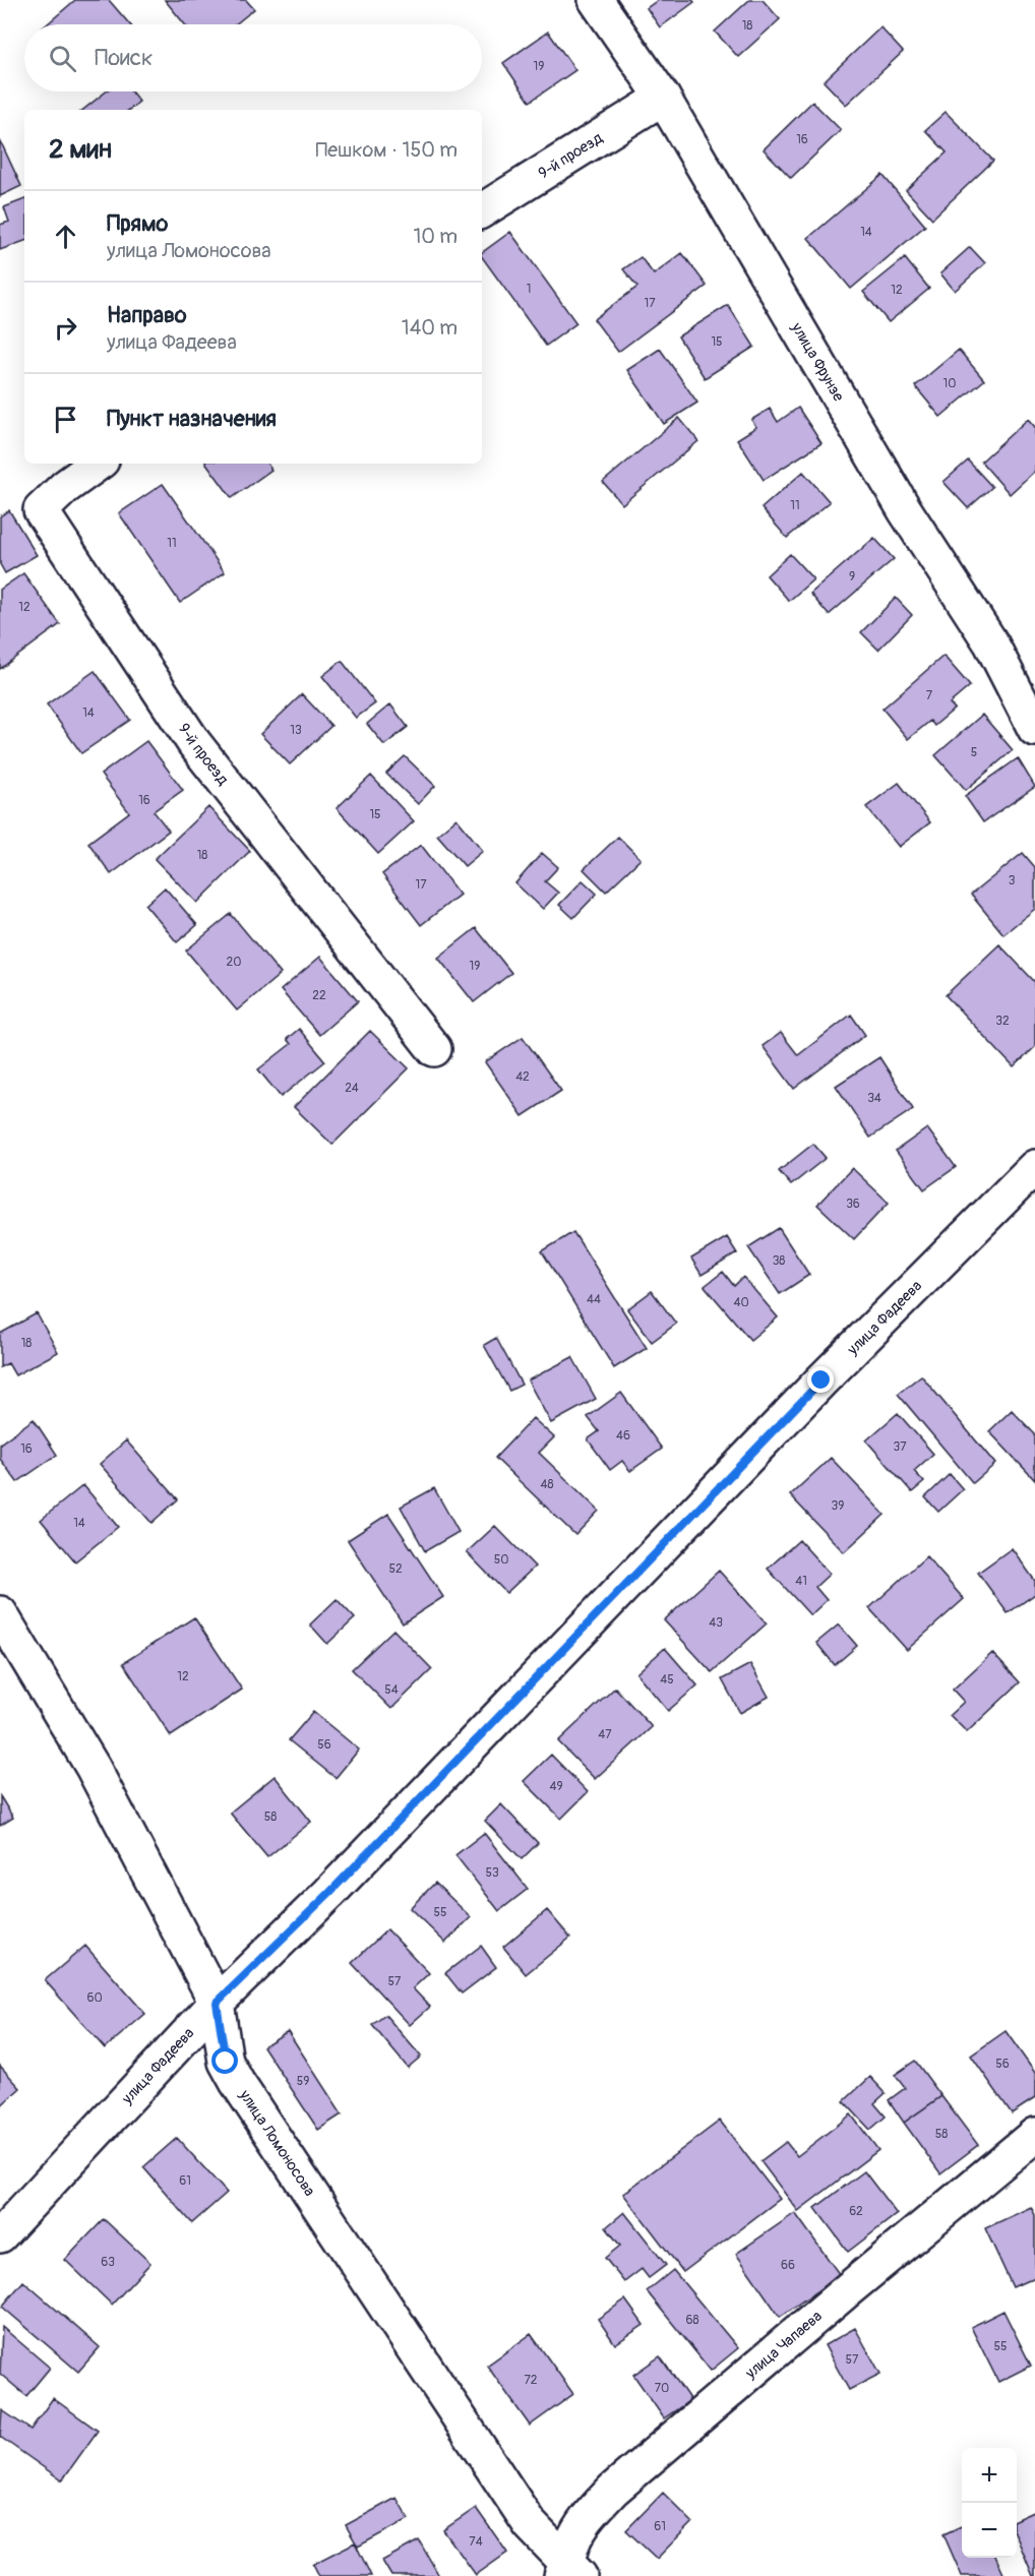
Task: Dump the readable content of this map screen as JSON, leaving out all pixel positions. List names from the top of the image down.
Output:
{
  "streets": {
    "street": [
      "9-й проезд",
      "улица Фрунзе",
      "улица Фадеева",
      "улица Ломоносова",
      "улица Чапаева"
    ]
  },
  "crossings": [
    ["9-й проезд", "улица Фрунзе"],
    ["улица Фадеева", "улица Ломоносова"],
    ["улица Ломоносова", "улица Чапаева"]
  ],
  "house_numbers": [
    "18",
    "19",
    "16",
    "14",
    "1",
    "12",
    "17",
    "15",
    "10",
    "11",
    "11",
    "9",
    "12",
    "7",
    "14",
    "13",
    "5",
    "16",
    "15",
    "18",
    "3",
    "17",
    "20",
    "19",
    "22",
    "32",
    "42",
    "24",
    "34",
    "36",
    "38",
    "44",
    "40",
    "18",
    "46",
    "37",
    "16",
    "48",
    "39",
    "14",
    "50",
    "52",
    "41",
    "43",
    "12",
    "45",
    "54",
    "47",
    "56",
    "49",
    "58",
    "53",
    "55",
    "57",
    "60",
    "56",
    "59",
    "58",
    "61",
    "62",
    "63",
    "66",
    "68",
    "55",
    "57",
    "72",
    "70",
    "61",
    "74"
  ],
  "page": {
    "search": "Поиск",
    "heading": ["2 мин", "Пешком · 150 m"],
    "list": [
      ["Прямо", "улица Ломоносова", "10 m"],
      ["Направо", "улица Фадеева", "140 m"],
      "Пункт назначения"
    ],
    "map_buttons": ["+", "−"]
  }
}
